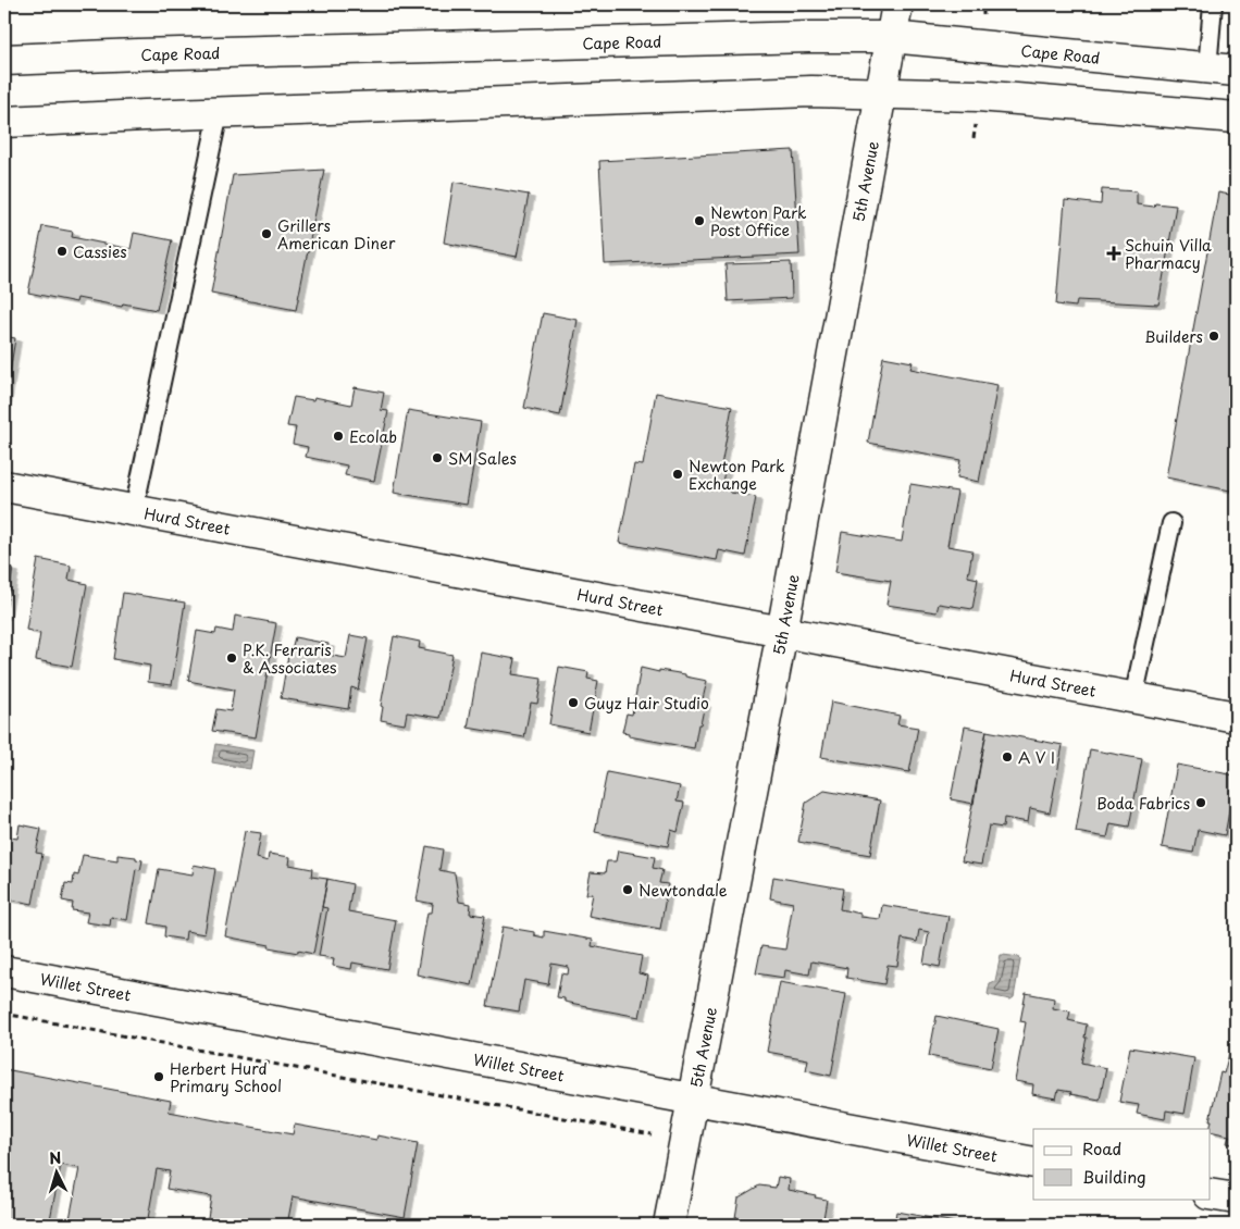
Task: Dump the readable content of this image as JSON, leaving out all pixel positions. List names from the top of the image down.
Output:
{
  "streets": {
    "street": [
      "Cape Road",
      "5th Avenue",
      "Hurd Street",
      "Willet Street"
    ]
  },
  "crossings": [
    ["Cape Road", "5th Avenue"],
    ["5th Avenue", "Hurd Street"],
    ["5th Avenue", "Willet Street"]
  ],
  "places": {
    "other": [
      "Newton Park Post Office",
      "Grillers American Diner",
      "Cassies",
      "Builders",
      "Ecolab",
      "SM Sales",
      "Newton Park Exchange",
      "P.K. Ferraris & Associates",
      "Guyz Hair Studio",
      "A V I",
      "Boda Fabrics",
      "Newtondale",
      "Herbert Hurd Primary School"
    ],
    "health": ["Schuin Villa Pharmacy"]
  },
  "legend": ["Road", "Building"],
  "north": "top"
}
